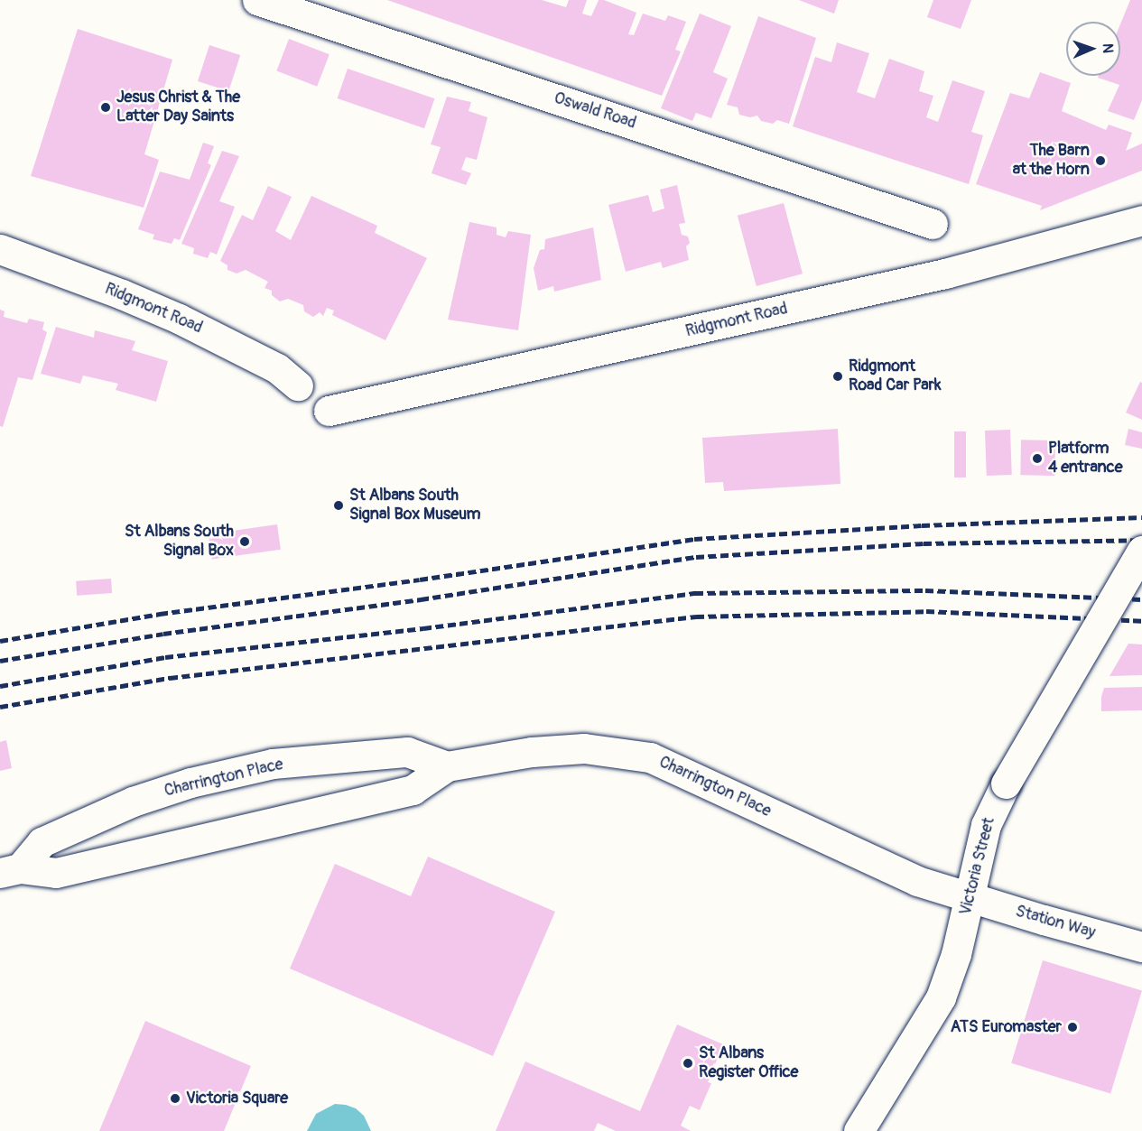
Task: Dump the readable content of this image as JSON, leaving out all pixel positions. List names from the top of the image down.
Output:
{
  "streets": {
    "street": [
      "Oswald Road",
      "Ridgmont Road",
      "Charrington Place",
      "Victoria Street",
      "Station Way"
    ]
  },
  "crossings": [
    ["Charrington Place", "Victoria Street"],
    ["Charrington Place", "Station Way"],
    ["Victoria Street", "Station Way"]
  ],
  "places": [
    "Jesus Christ & The Latter Day Saints",
    "The Barn at the Horn",
    "Ridgmont Road Car Park",
    "Platform 4 entrance",
    "St Albans South Signal Box Museum",
    "St Albans South Signal Box",
    "ATS Euromaster",
    "St Albans Register Office",
    "Victoria Square"
  ],
  "north": "right"
}
